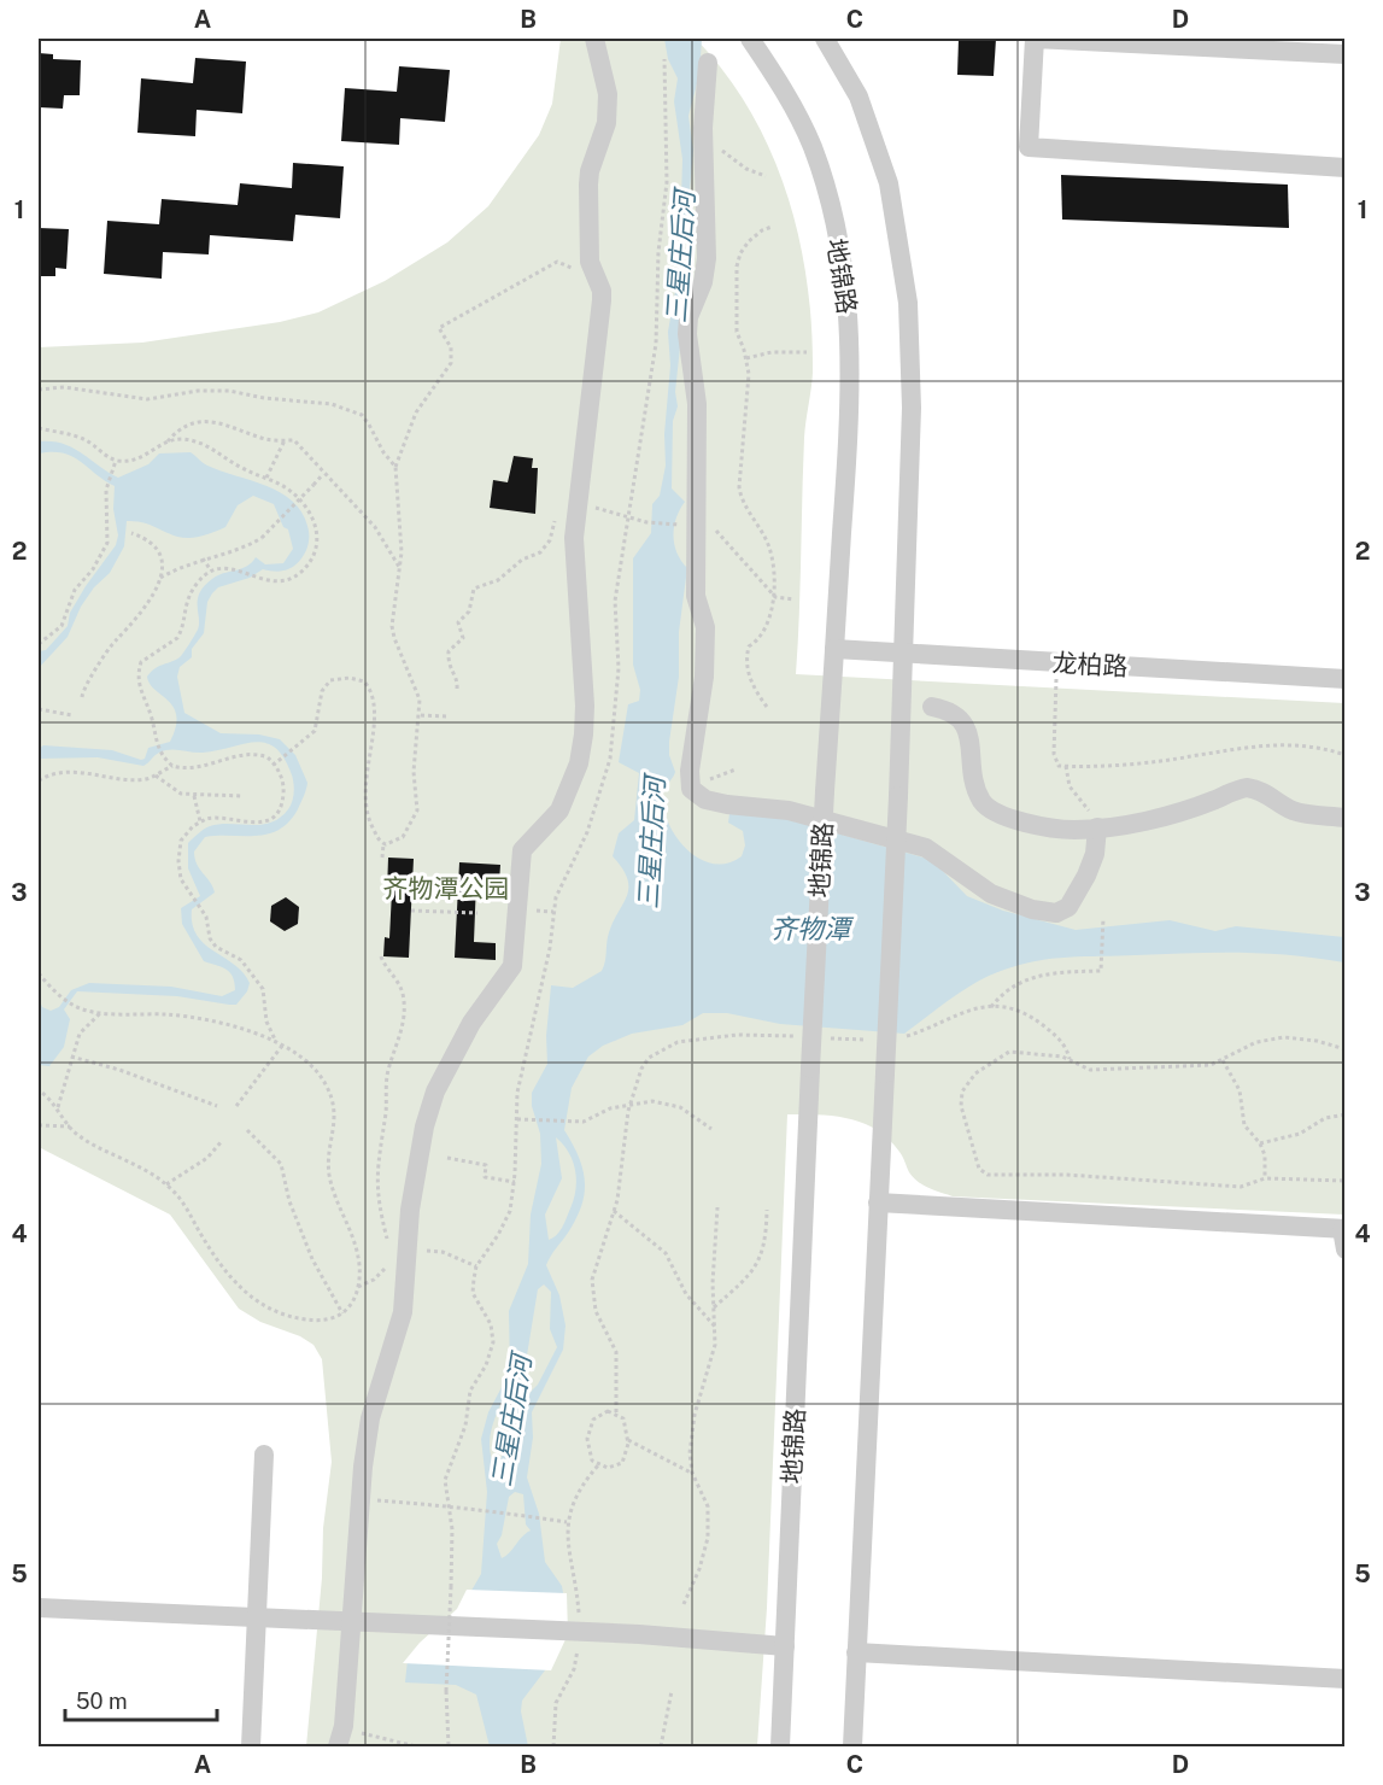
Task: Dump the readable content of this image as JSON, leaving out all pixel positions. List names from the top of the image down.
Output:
{
  "streets": {
    "street": ["地锦路", "龙柏路"]
  },
  "crossings": [
    ["地锦路", "龙柏路"]
  ],
  "water": ["三星庄后河", "齐物潭"],
  "parks": ["齐物潭公园"],
  "scale_bar": "50 m",
  "grid": {
    "columns": [
      "A",
      "B",
      "C",
      "D"
    ],
    "rows": [
      "1",
      "2",
      "3",
      "4",
      "5"
    ]
  }
}
